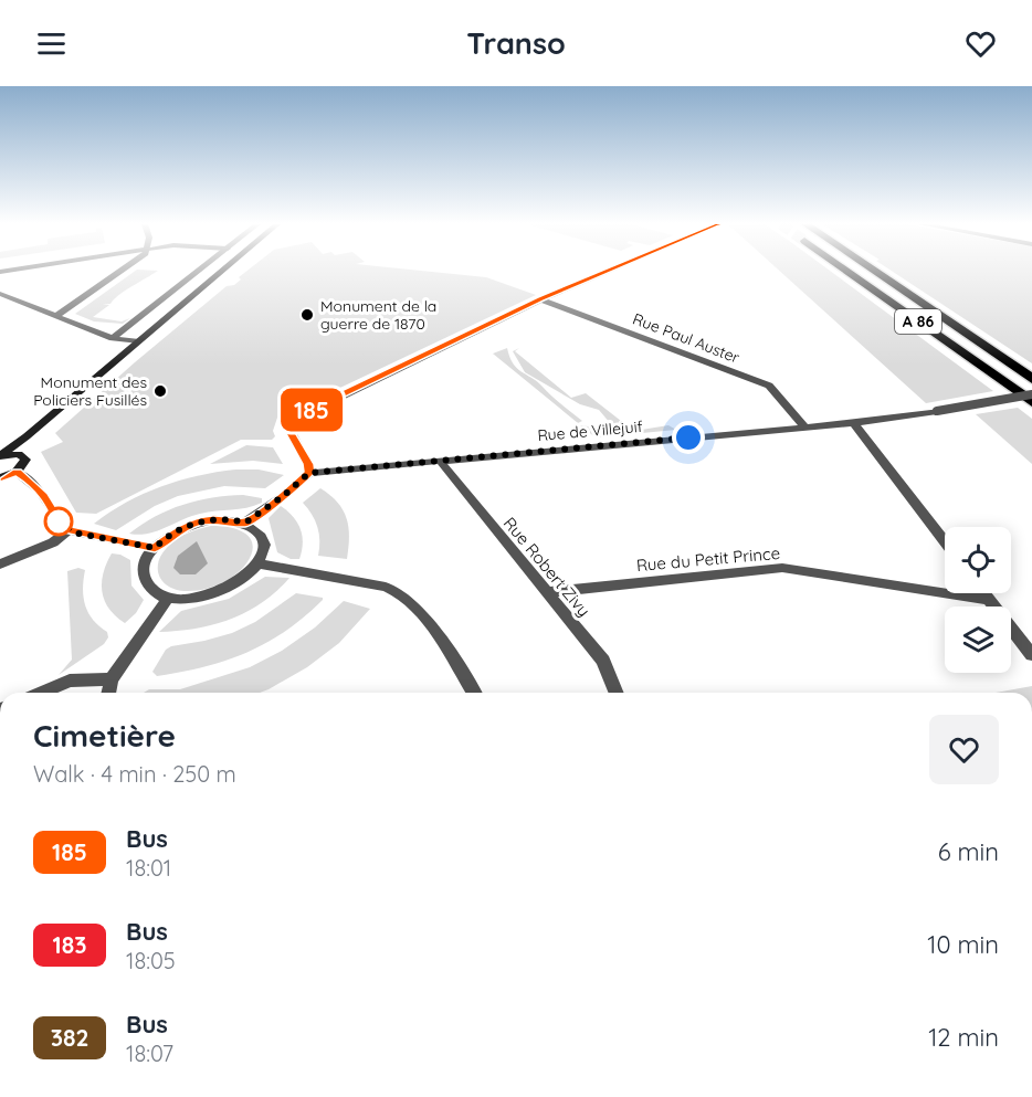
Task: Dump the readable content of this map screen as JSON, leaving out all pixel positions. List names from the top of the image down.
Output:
{
  "streets": {
    "highway": ["A 86"],
    "street": [
      "Rue Paul Auster",
      "Rue de Villejuif",
      "Rue du Petit Prince",
      "Rue Robert Zivy"
    ]
  },
  "crossings": [
    ["Rue Paul Auster", "Rue de Villejuif"],
    ["Rue de Villejuif", "Rue Robert Zivy"],
    ["Rue du Petit Prince", "Rue Robert Zivy"]
  ],
  "places": ["Monument de la guerre de 1870", "Monument des Policiers Fusillés"],
  "lines": ["bus line 185"],
  "page": {
    "header": "Transo",
    "on_map": "185",
    "heading": ["Cimetière", "Walk · 4 min · 250 m"],
    "list": [
      {
        "mark": "185",
        "name": "Bus",
        "note": "18:01",
        "value": "6 min"
      },
      {
        "mark": "183",
        "name": "Bus",
        "note": "18:05",
        "value": "10 min"
      },
      {
        "mark": "382",
        "name": "Bus",
        "note": "18:07",
        "value": "12 min"
      }
    ]
  }
}
